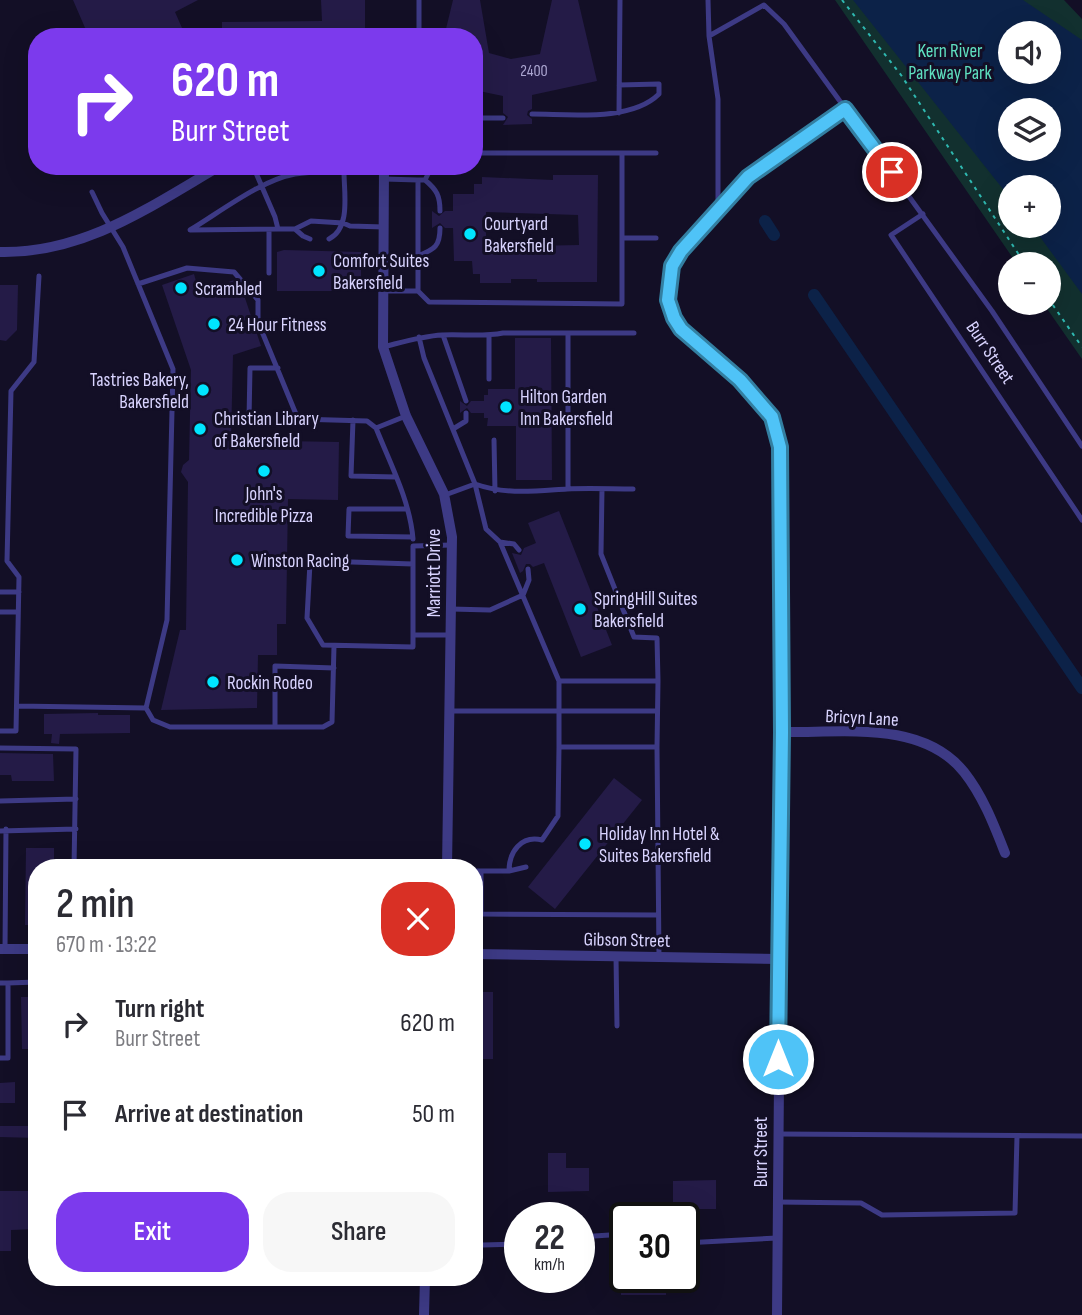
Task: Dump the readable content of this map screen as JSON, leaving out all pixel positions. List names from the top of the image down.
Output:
{
  "streets": {
    "street": [
      "Burr Street",
      "Marriott Drive",
      "Bricyn Lane",
      "Gibson Street"
    ]
  },
  "crossings": [
    ["Burr Street", "Bricyn Lane"],
    ["Burr Street", "Gibson Street"]
  ],
  "parks": ["Kern River Parkway Park"],
  "places": [
    "Courtyard Bakersfield",
    "Comfort Suites Bakersfield",
    "Scrambled",
    "24 Hour Fitness",
    "Tastries Bakery, Bakersfield",
    "Hilton Garden Inn Bakersfield",
    "Christian Library of Bakersfield",
    "John's Incredible Pizza",
    "Winston Racing",
    "SpringHill Suites Bakersfield",
    "Rockin Rodeo",
    "Holiday Inn Hotel & Suites Bakersfield"
  ],
  "house_numbers": ["2400"],
  "page": {
    "map_buttons": ["+", "−"],
    "turn": ["620 m", "Burr Street"],
    "heading": ["2 min", "670 m · 13:22"],
    "list": [
      {
        "name": "Turn right",
        "note": "Burr Street",
        "value": "620 m"
      },
      {
        "name": "Arrive at destination",
        "value": "50 m"
      }
    ],
    "buttons": ["Exit", "Share"],
    "speed": "22 km/h",
    "limit": "30"
  }
}
